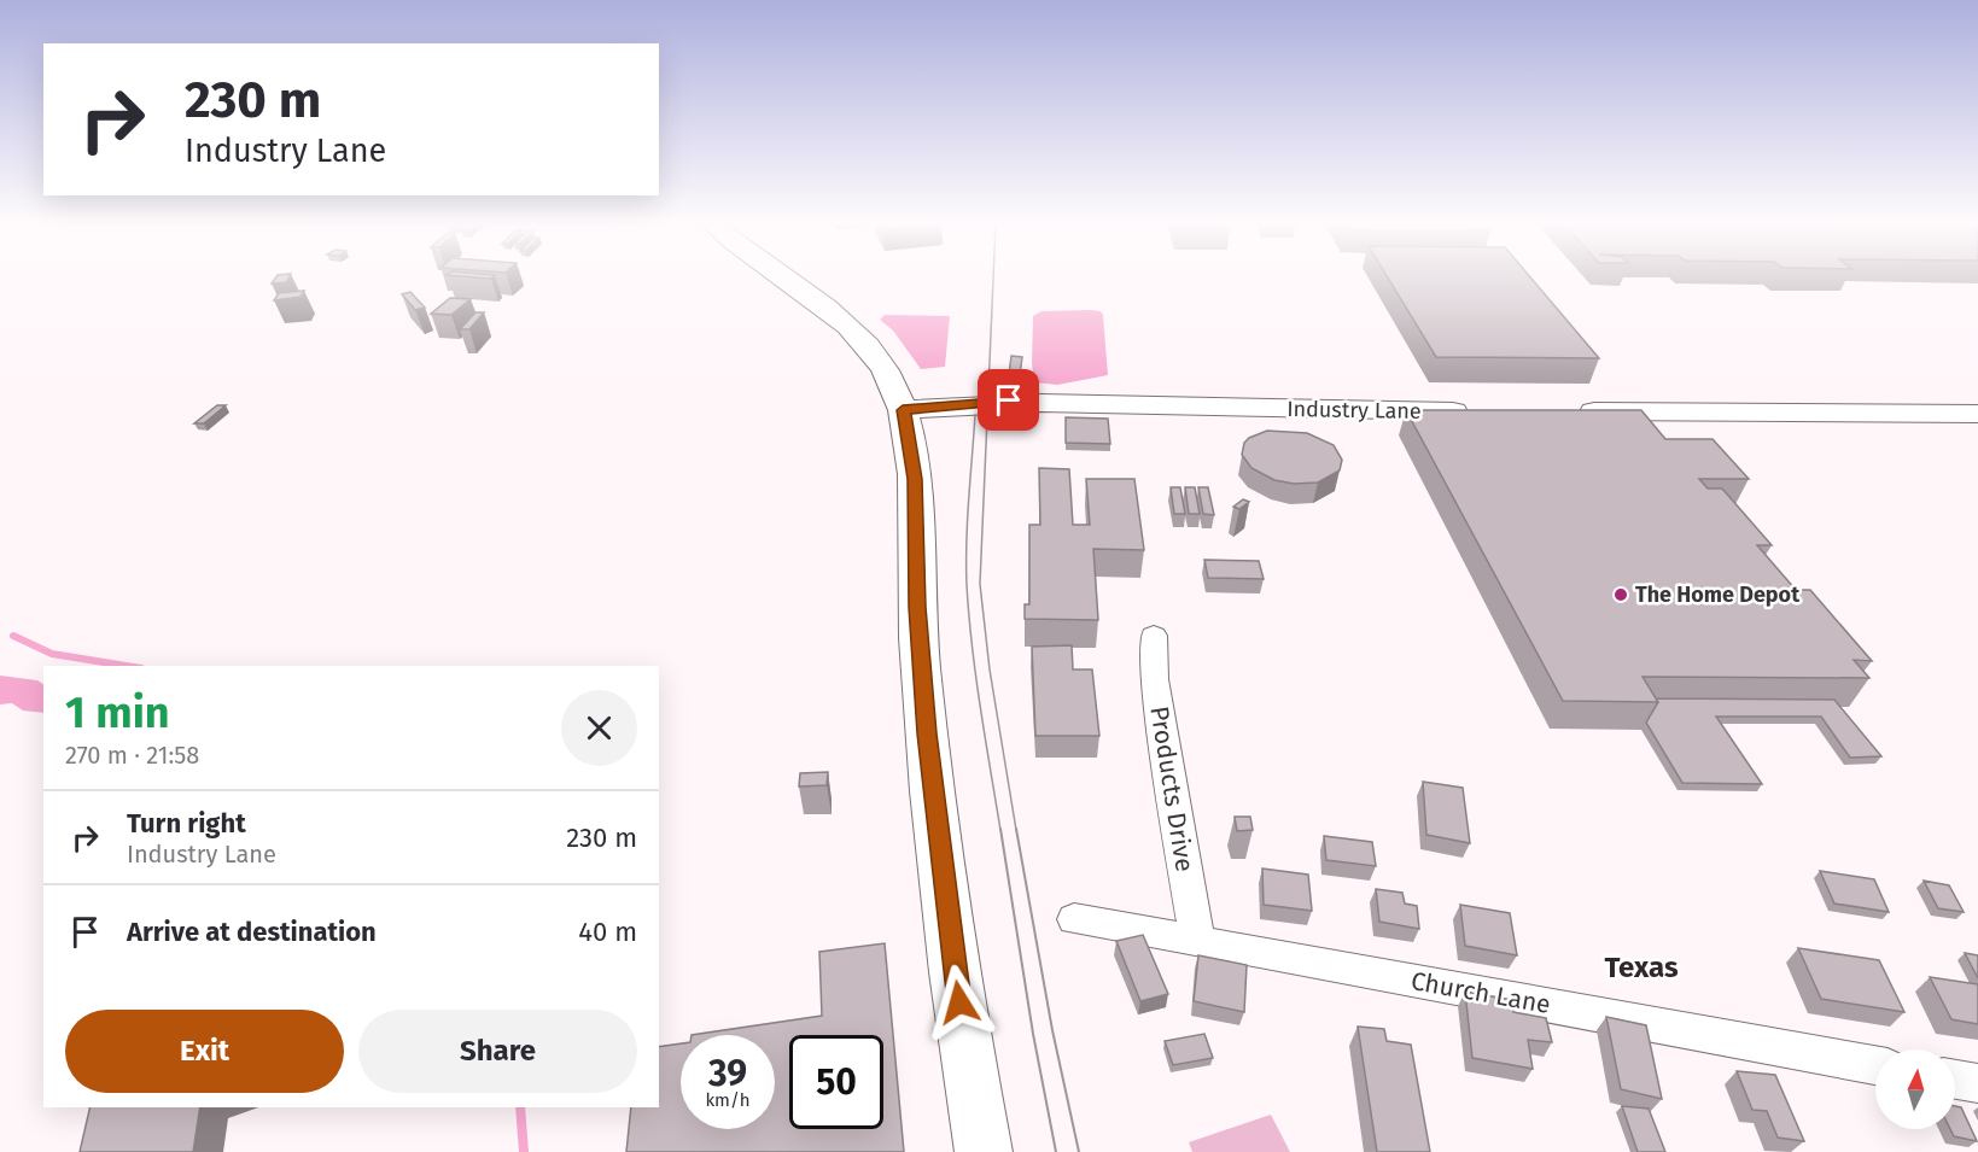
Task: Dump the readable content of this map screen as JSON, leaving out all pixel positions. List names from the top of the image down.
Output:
{
  "streets": {
    "main road": ["Industry Lane"],
    "street": ["Products Drive", "Church Lane"]
  },
  "crossings": [
    ["Products Drive", "Church Lane"]
  ],
  "districts": ["Texas"],
  "places": ["The Home Depot"],
  "north": "top",
  "page": {
    "turn": ["230 m", "Industry Lane"],
    "heading": ["1 min", "270 m · 21:58"],
    "list": [
      {
        "name": "Turn right",
        "note": "Industry Lane",
        "value": "230 m"
      },
      {
        "name": "Arrive at destination",
        "value": "40 m"
      }
    ],
    "buttons": ["Exit", "Share"],
    "speed": "39 km/h",
    "limit": "50"
  }
}
